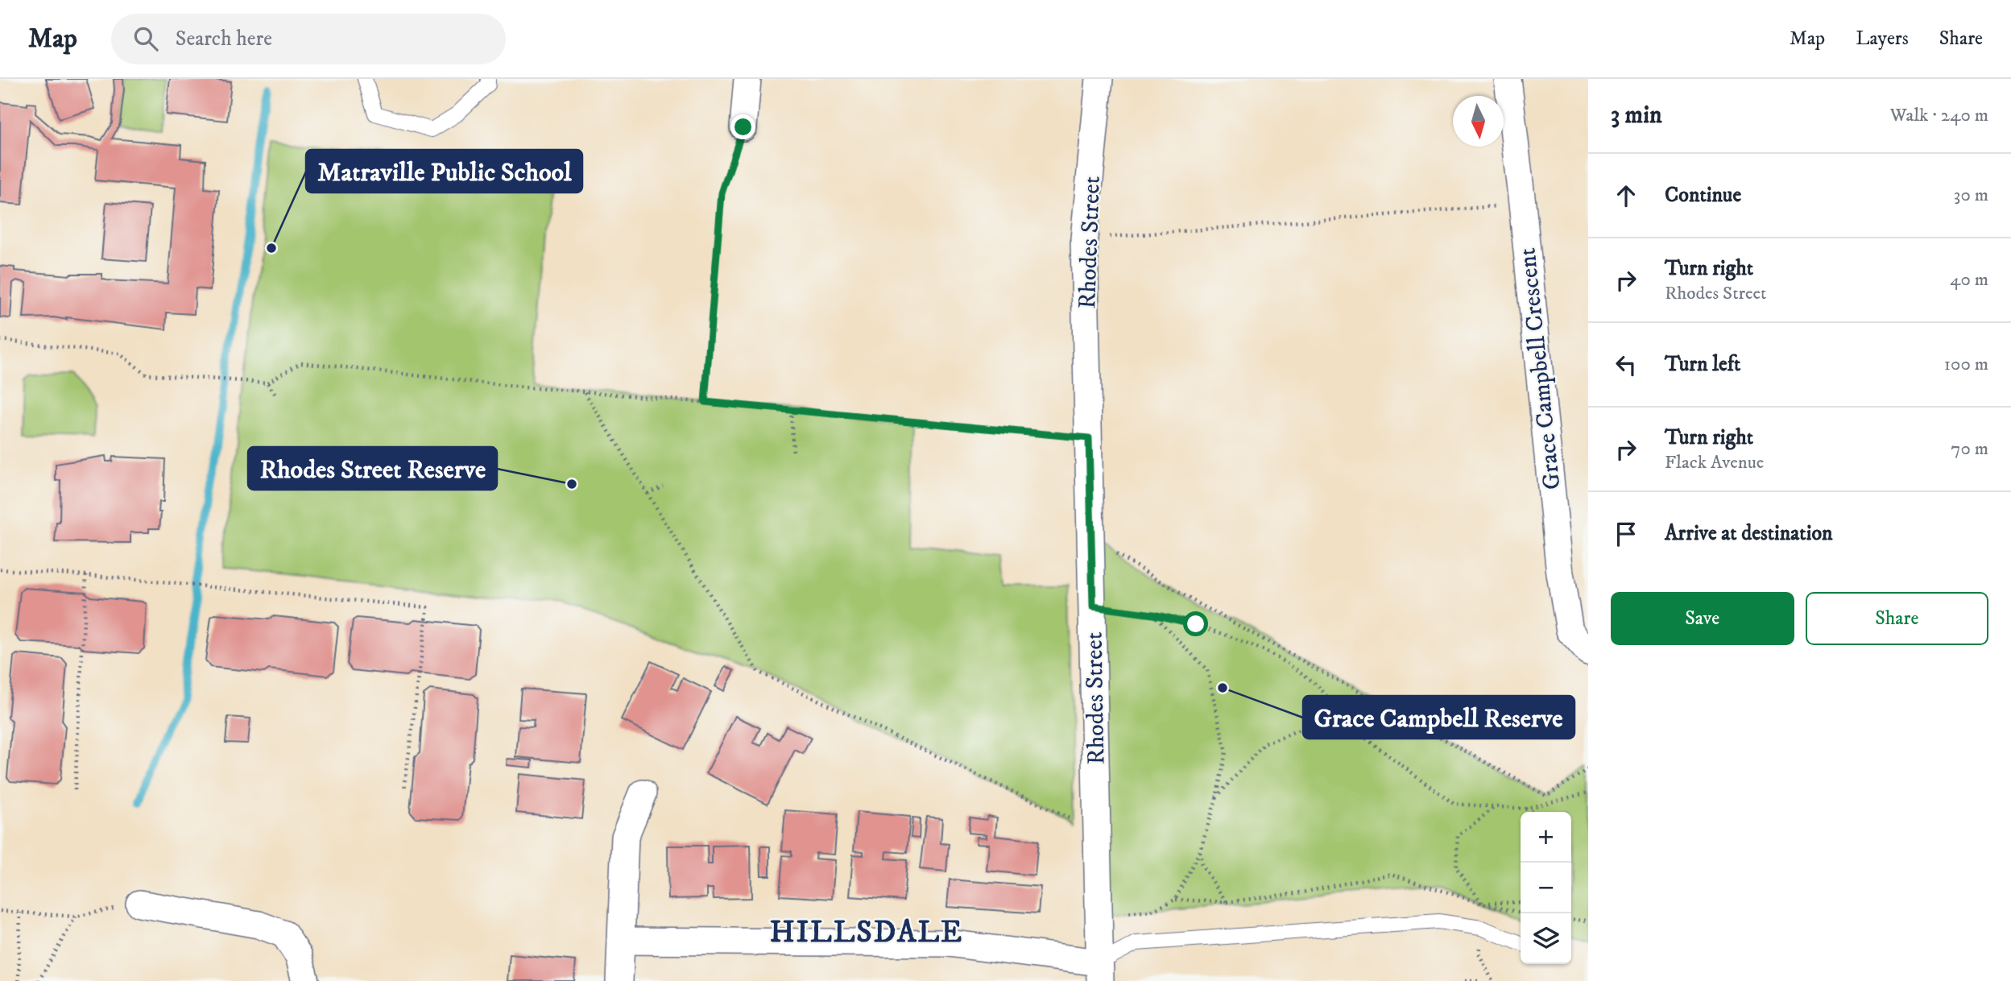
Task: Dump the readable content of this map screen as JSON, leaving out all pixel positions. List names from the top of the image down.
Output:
{
  "streets": {
    "street": ["Rhodes Street", "Grace Campbell Crescent"]
  },
  "districts": ["HILLSDALE"],
  "places": ["Matraville Public School", "Rhodes Street Reserve", "Grace Campbell Reserve"],
  "north": "bottom",
  "page": {
    "header": "Map",
    "search": "Search here",
    "nav": ["Map", "Layers", "Share"],
    "heading": ["3 min", "Walk · 240 m"],
    "list": [
      ["Continue", "30 m"],
      ["Turn right", "Rhodes Street", "40 m"],
      ["Turn left", "100 m"],
      ["Turn right", "Flack Avenue", "70 m"],
      "Arrive at destination"
    ],
    "buttons": ["Save", "Share"],
    "map_buttons": ["+", "−"]
  }
}
